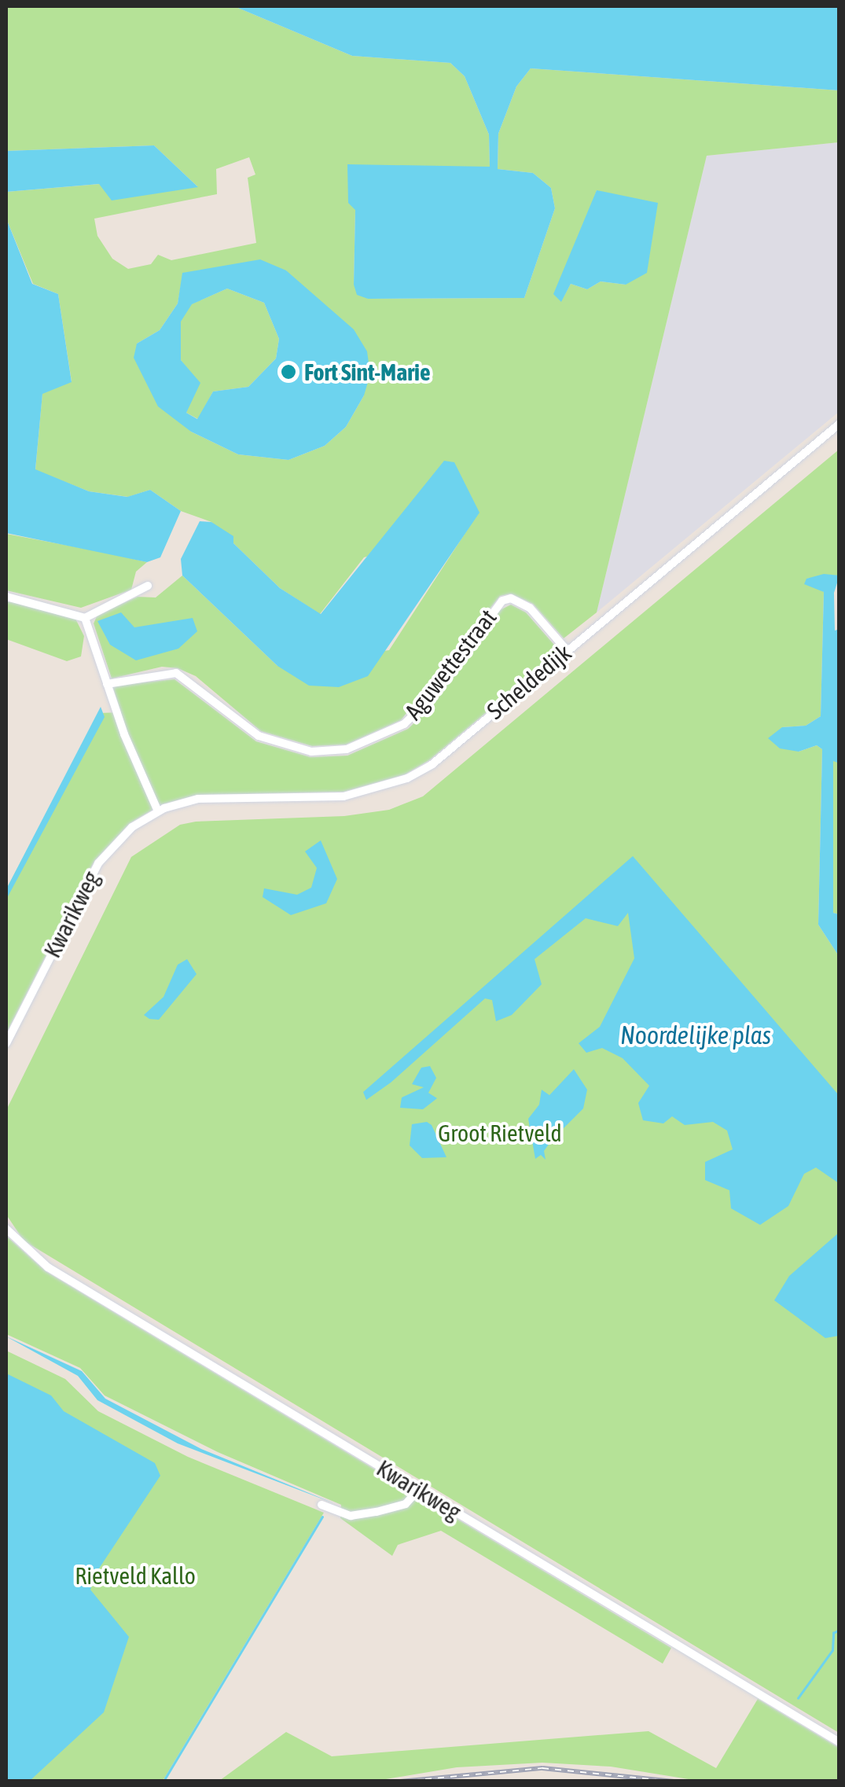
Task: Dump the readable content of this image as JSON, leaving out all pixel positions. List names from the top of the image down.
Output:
{
  "streets": {
    "street": ["Aguwettestraat", "Scheldedijk", "Kwarikweg"]
  },
  "crossings": [
    ["Aguwettestraat", "Scheldedijk"],
    ["Scheldedijk", "Kwarikweg"]
  ],
  "water": ["Noordelijke plas"],
  "parks": ["Groot Rietveld", "Rietveld Kallo"],
  "places": ["Fort Sint-Marie"]
}
